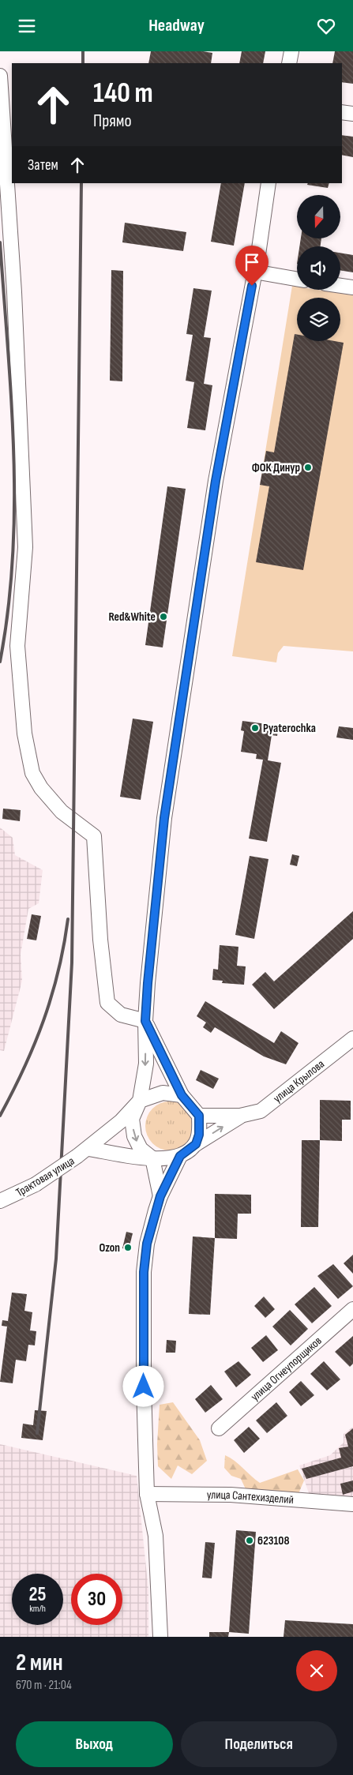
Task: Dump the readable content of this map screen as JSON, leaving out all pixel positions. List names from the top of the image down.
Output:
{
  "streets": {
    "street": [
      "улица Крылова",
      "Трактовая улица",
      "улица Огнеупорщиков",
      "улица Сантехизделий"
    ]
  },
  "places": [
    "ФОК Динур",
    "Red&White",
    "Pyaterochka",
    "Ozon",
    "623108"
  ],
  "north": "bottom",
  "page": {
    "header": "Headway",
    "turn": ["140 m", "Прямо"],
    "then": "Затем",
    "speed": "25 km/h",
    "limit": "30",
    "heading": ["2 мин", "670 m · 21:04"],
    "buttons": ["Выход", "Поделиться"]
  }
}
